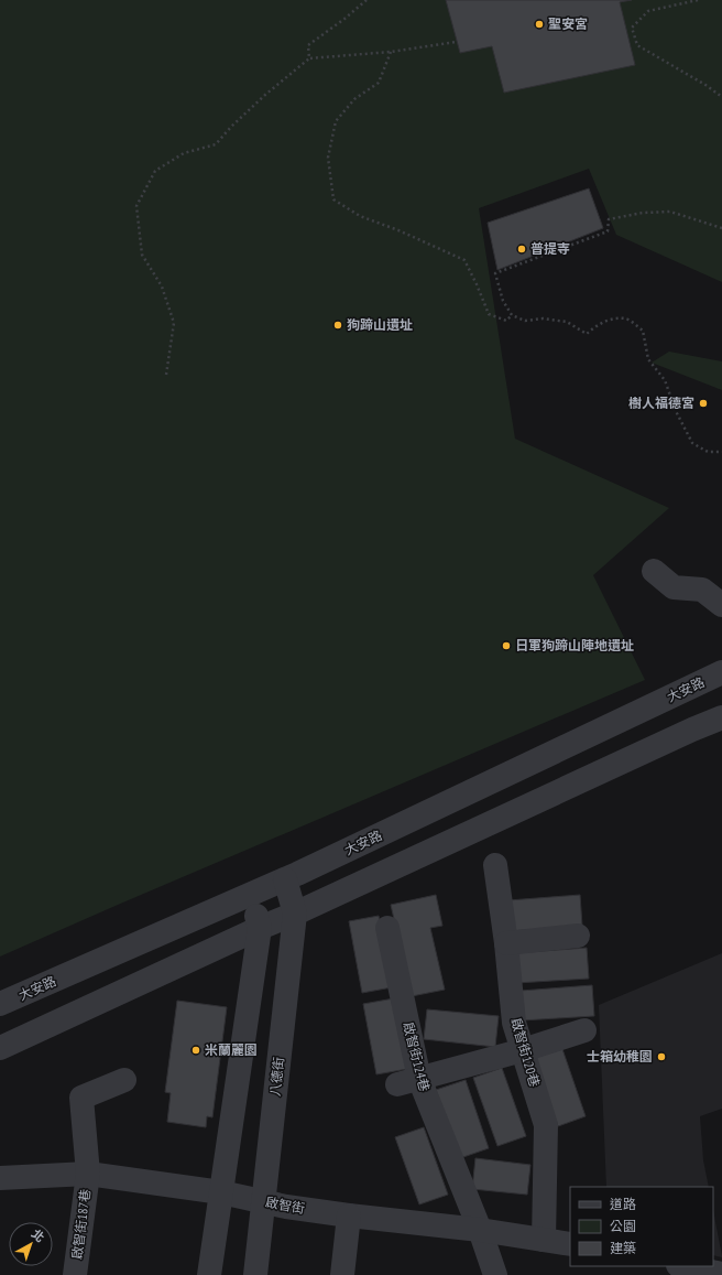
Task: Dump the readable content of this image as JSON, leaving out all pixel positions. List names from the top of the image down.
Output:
{
  "streets": {
    "street": [
      "大安路",
      "啟智街120巷",
      "啟智街124巷",
      "八德街",
      "啟智街",
      "啟智街187巷"
    ]
  },
  "crossings": [
    ["大安路", "八德街"],
    ["啟智街120巷", "啟智街"],
    ["啟智街124巷", "啟智街"],
    ["八德街", "啟智街"],
    ["啟智街", "啟智街187巷"]
  ],
  "places": [
    "聖安宮",
    "普提寺",
    "狗蹄山遺址",
    "樹人福德宮",
    "日軍狗蹄山陣地遺址",
    "米蘭麗園",
    "士箱幼稚園"
  ],
  "legend": ["道路", "公園", "建築"],
  "north": "top right"
}
